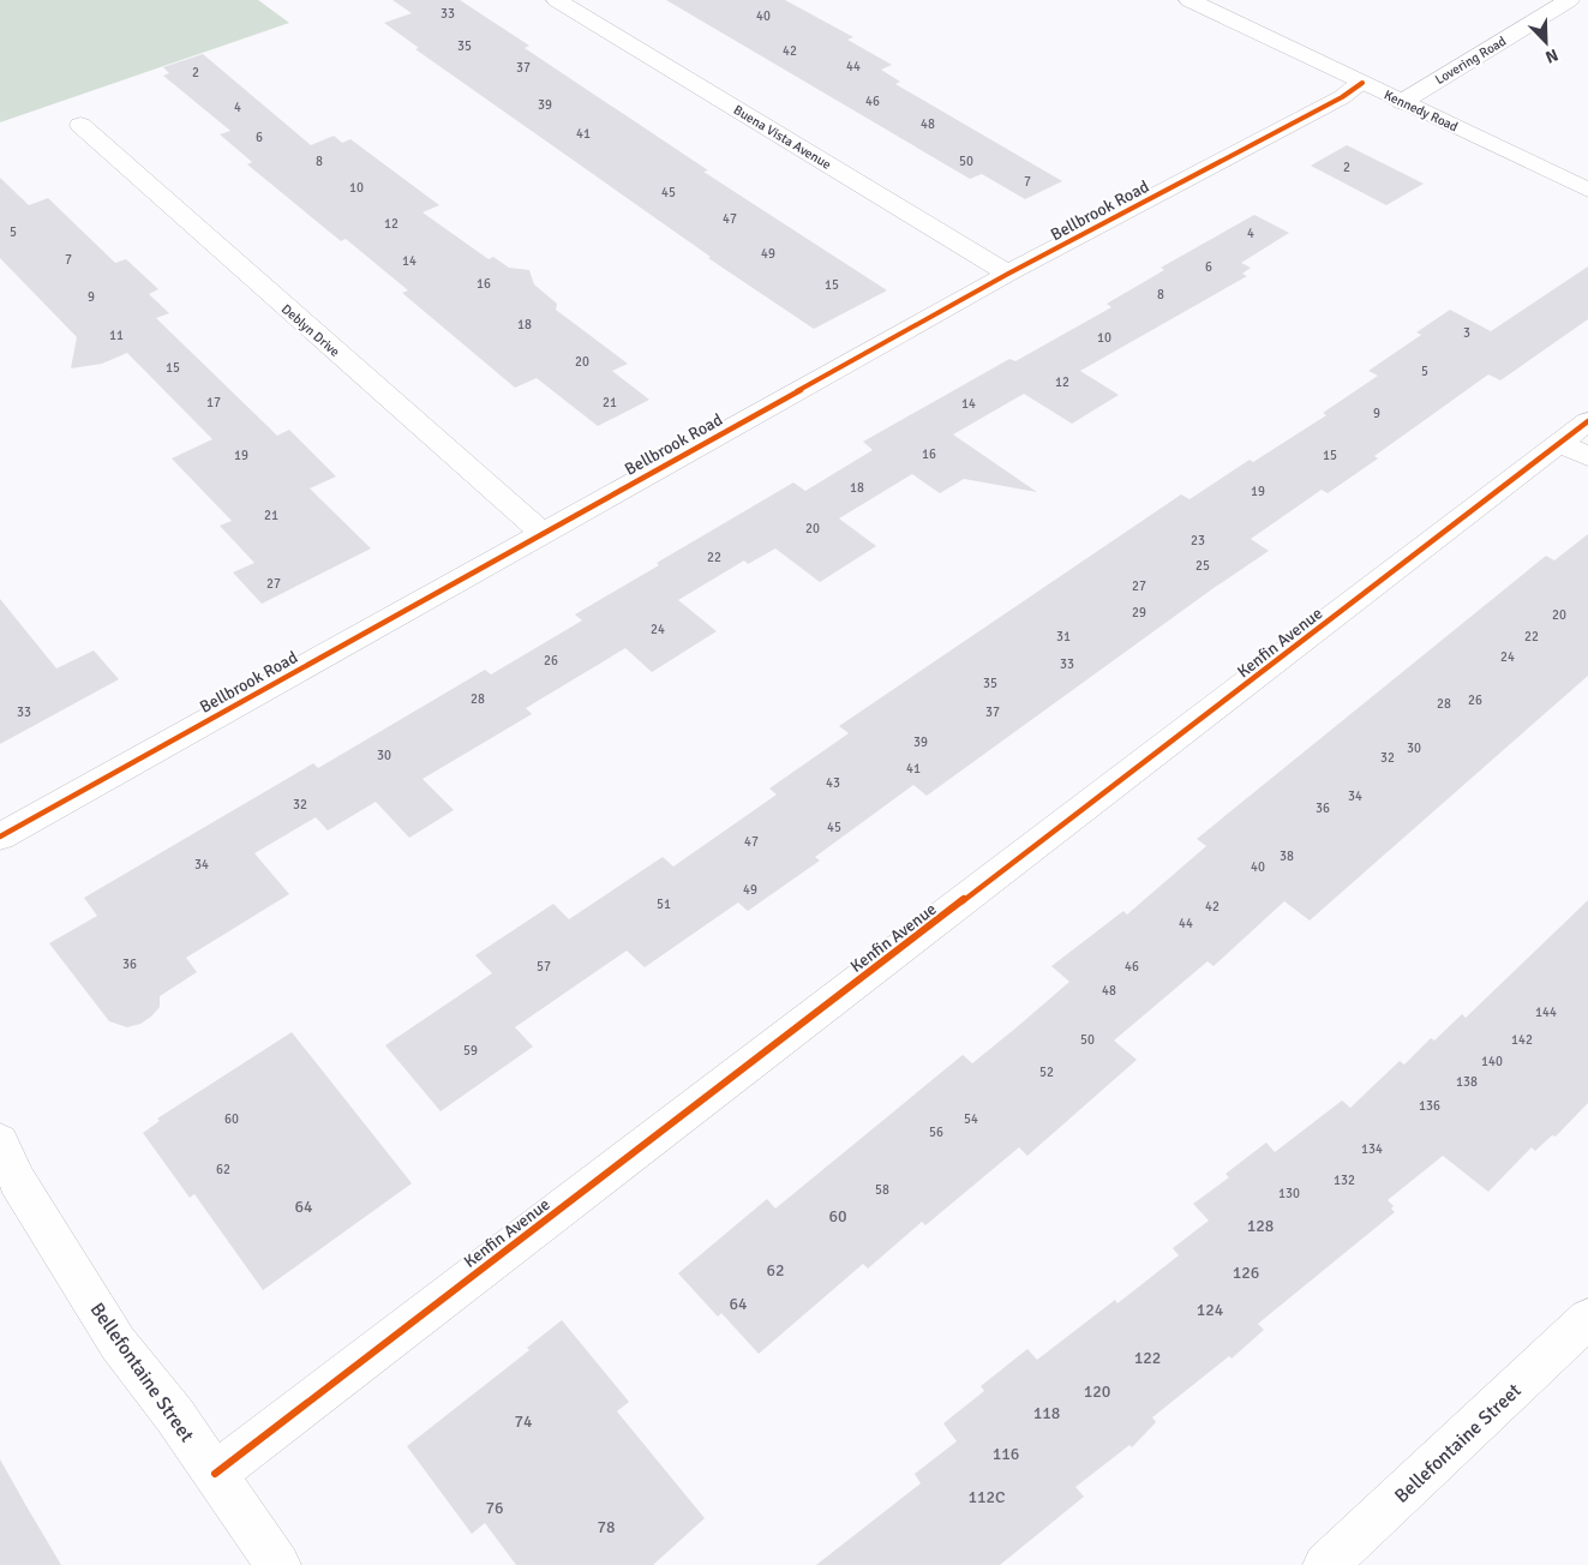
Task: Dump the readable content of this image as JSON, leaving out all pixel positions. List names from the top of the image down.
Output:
{
  "streets": {
    "street": [
      "Lovering Road",
      "Kennedy Road",
      "Buena Vista Avenue",
      "Bellbrook Road",
      "Deblyn Drive",
      "Kenfin Avenue",
      "Bellefontaine Street"
    ]
  },
  "crossings": [
    ["Lovering Road", "Kennedy Road"],
    ["Kennedy Road", "Bellbrook Road"],
    ["Buena Vista Avenue", "Bellbrook Road"],
    ["Bellbrook Road", "Deblyn Drive"],
    ["Kenfin Avenue", "Bellefontaine Street"]
  ],
  "house_numbers": [
    "33",
    "40",
    "35",
    "42",
    "44",
    "37",
    "2",
    "46",
    "39",
    "4",
    "48",
    "41",
    "6",
    "8",
    "50",
    "2",
    "7",
    "10",
    "45",
    "47",
    "12",
    "5",
    "4",
    "49",
    "7",
    "14",
    "6",
    "16",
    "15",
    "8",
    "9",
    "18",
    "3",
    "11",
    "10",
    "20",
    "15",
    "5",
    "12",
    "17",
    "21",
    "14",
    "9",
    "16",
    "19",
    "15",
    "18",
    "19",
    "21",
    "20",
    "23",
    "22",
    "25",
    "27",
    "27",
    "29",
    "20",
    "24",
    "31",
    "22",
    "24",
    "26",
    "33",
    "35",
    "28",
    "26",
    "28",
    "33",
    "37",
    "39",
    "30",
    "30",
    "32",
    "41",
    "43",
    "34",
    "32",
    "36",
    "45",
    "47",
    "38",
    "34",
    "40",
    "49",
    "51",
    "42",
    "44",
    "36",
    "57",
    "46",
    "48",
    "144",
    "50",
    "142",
    "59",
    "140",
    "52",
    "138",
    "136",
    "60",
    "54",
    "56",
    "134",
    "62",
    "132",
    "58",
    "130",
    "64",
    "60",
    "128",
    "62",
    "126",
    "64",
    "124",
    "122",
    "120",
    "118",
    "74",
    "116",
    "112C",
    "76",
    "78"
  ],
  "north": "bottom right"
}
